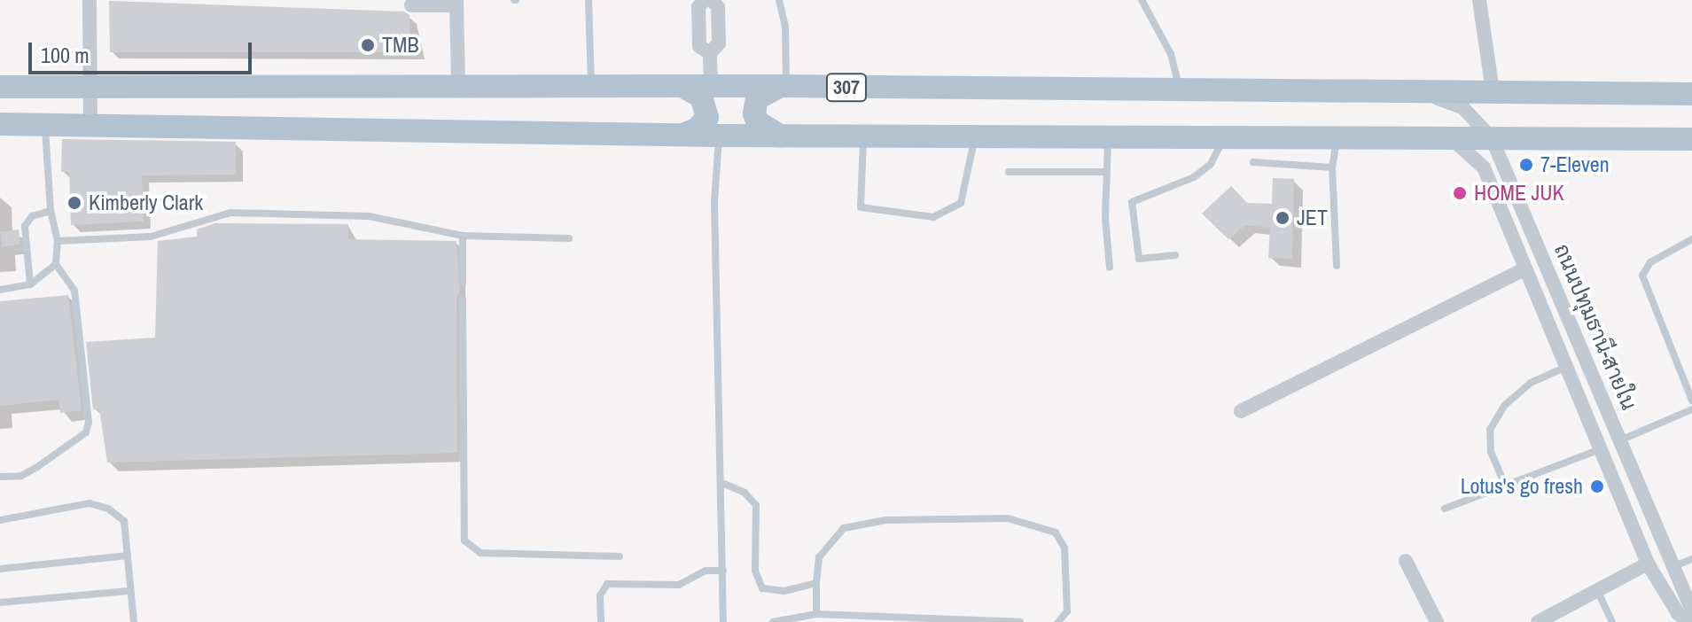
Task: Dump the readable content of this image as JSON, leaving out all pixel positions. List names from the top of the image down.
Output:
{
  "streets": {
    "main road": ["307"],
    "street": ["ถนนปทุมธานี-สายใน"]
  },
  "crossings": [
    ["307", "ถนนปทุมธานี-สายใน"]
  ],
  "places": [
    "TMB",
    "7-Eleven",
    "HOME JUK",
    "Kimberly Clark",
    "JET",
    "Lotus's go fresh"
  ],
  "scale_bar": "100 m"
}
